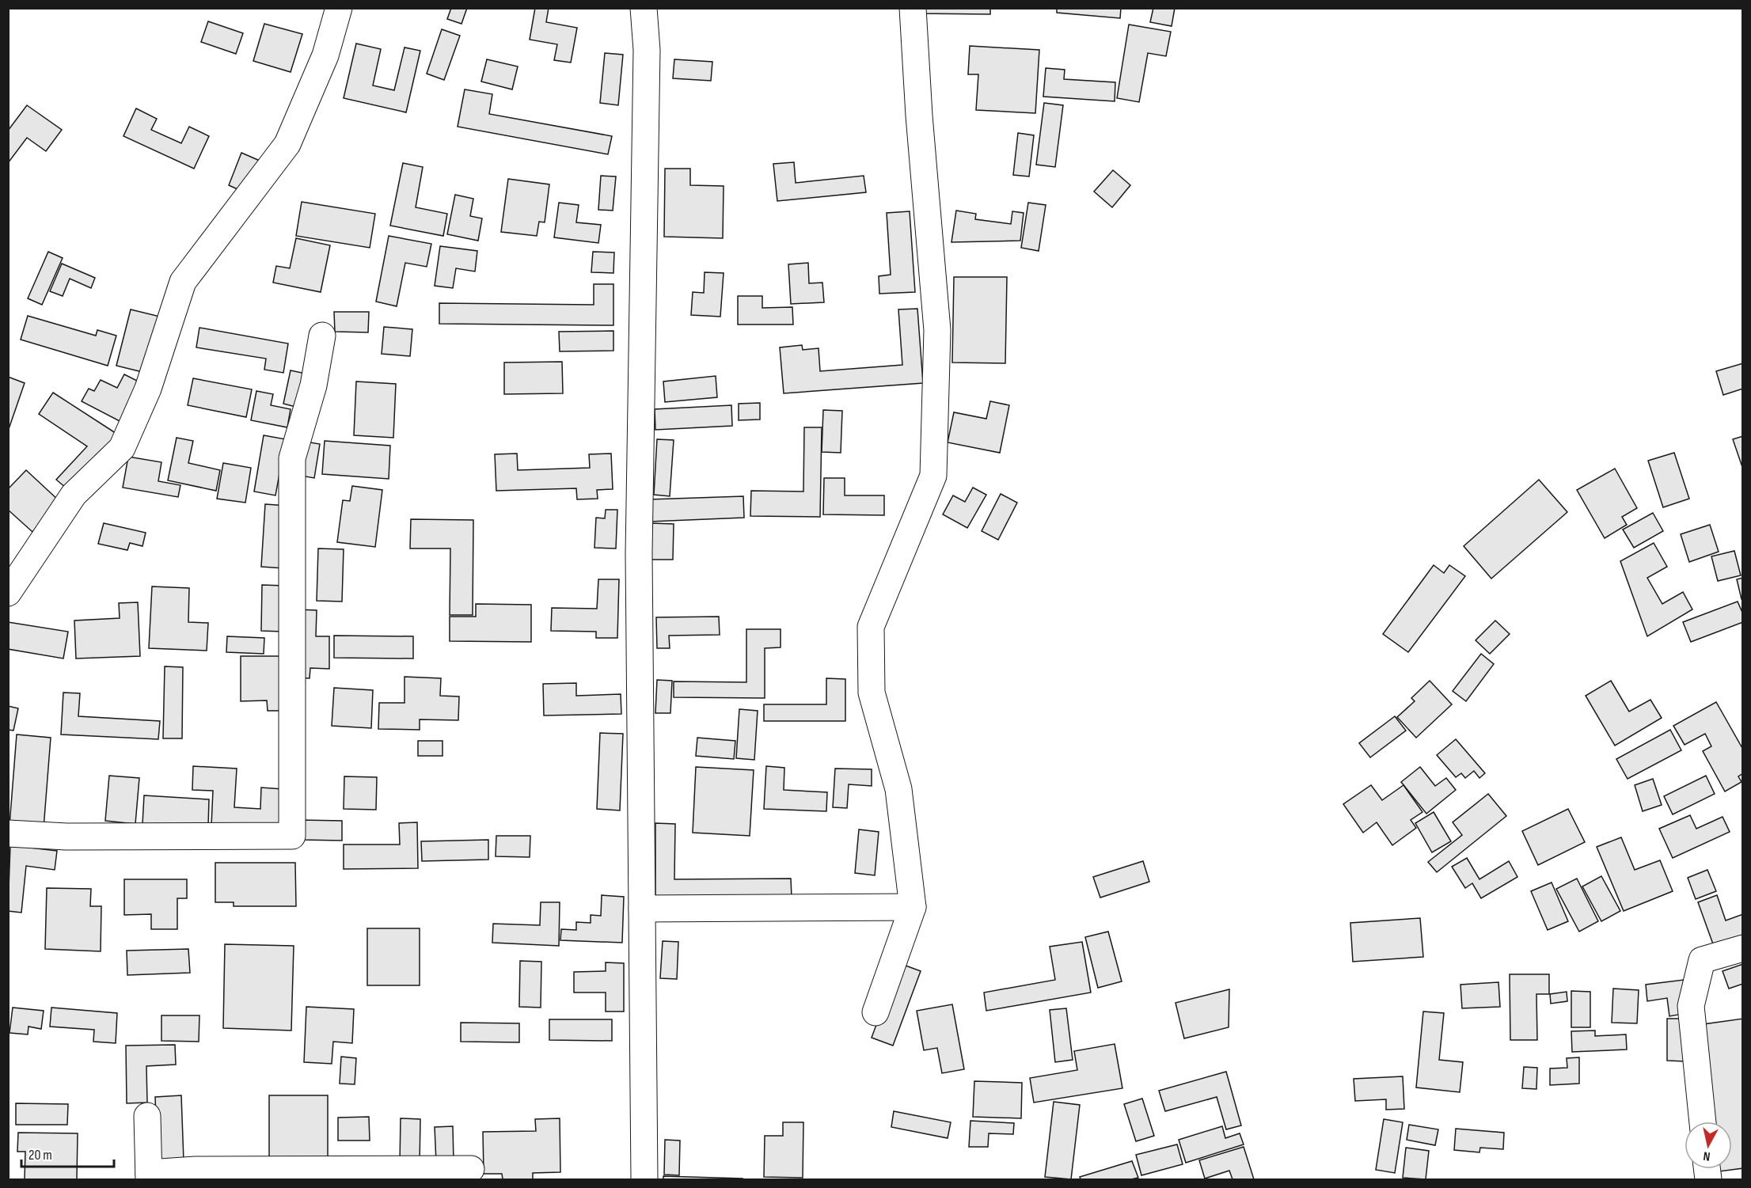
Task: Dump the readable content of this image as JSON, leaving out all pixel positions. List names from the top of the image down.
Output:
{
  "scale_bar": "20 m",
  "north": "bottom"
}
